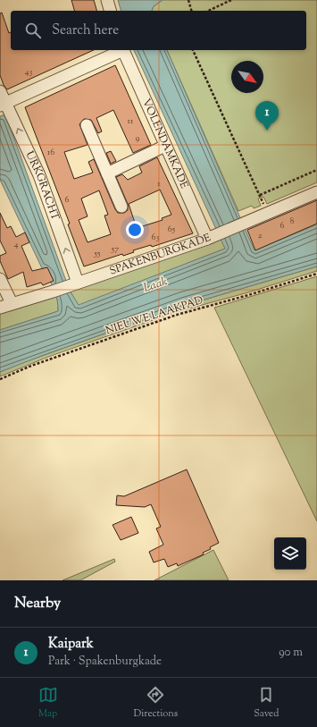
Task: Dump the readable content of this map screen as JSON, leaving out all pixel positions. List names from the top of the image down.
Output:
{
  "streets": {
    "street": ["VOLENDAMKADE", "URKGRACHT", "SPAKENBURGKADE"],
    "path": ["NIEUWE LAAKPAD"]
  },
  "crossings": [
    ["VOLENDAMKADE", "SPAKENBURGKADE"],
    ["URKGRACHT", "SPAKENBURGKADE"]
  ],
  "water": ["Laak"],
  "house_numbers": [
    "43",
    "11",
    "9",
    "16",
    "1",
    "6",
    "8",
    "6",
    "65",
    "2",
    "63",
    "4",
    "57",
    "55"
  ],
  "north": "bottom right",
  "page": {
    "search": "Search here",
    "pins": "1",
    "heading": "Nearby",
    "list": [
      {
        "mark": "1",
        "name": "Kaipark",
        "note": "Park · Spakenburgkade",
        "value": "90 m"
      }
    ],
    "nav": ["Map", "Directions", "Saved"]
  }
}
